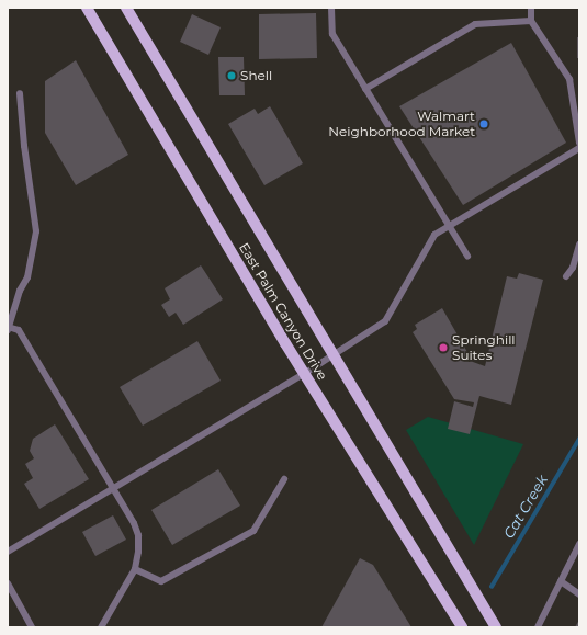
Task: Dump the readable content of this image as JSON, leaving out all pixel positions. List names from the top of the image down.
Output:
{
  "streets": {
    "main road": ["East Palm Canyon Drive"]
  },
  "water": ["Cat Creek"],
  "places": ["Shell", "Walmart Neighborhood Market", "Springhill Suites"]
}
